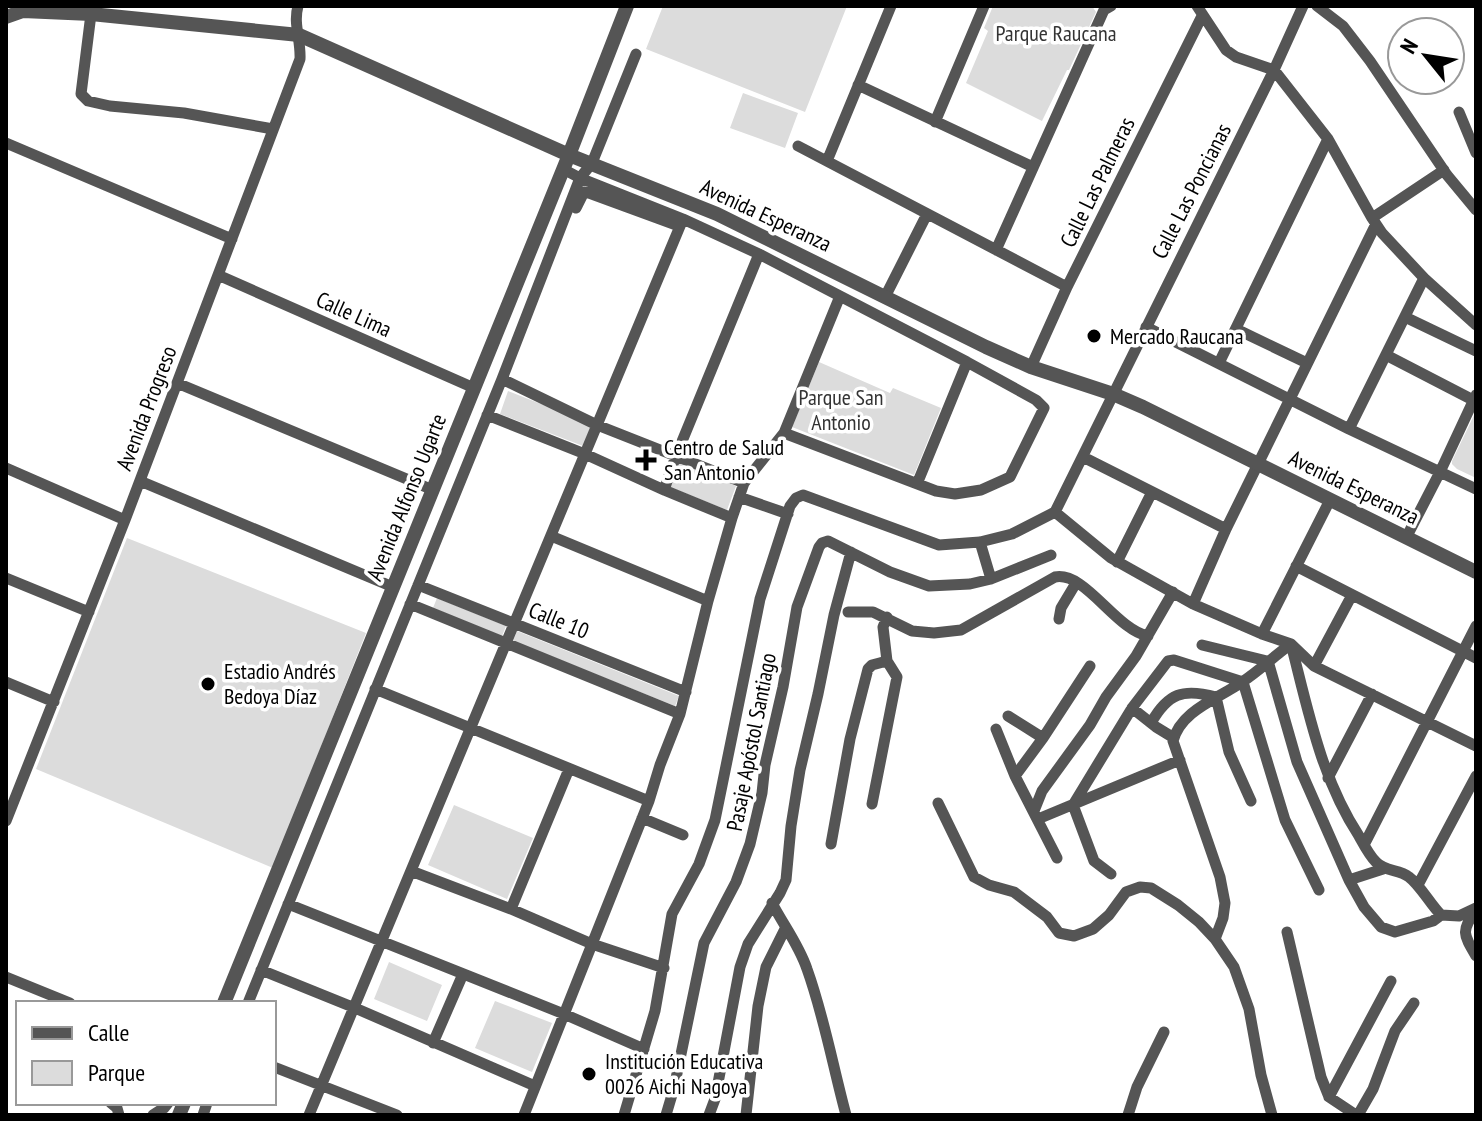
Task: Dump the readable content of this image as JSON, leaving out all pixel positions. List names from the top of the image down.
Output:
{
  "streets": {
    "street": [
      "Calle Las Palmeras",
      "Calle Las Poncianas",
      "Avenida Esperanza",
      "Calle Lima",
      "Avenida Progreso",
      "Avenida Alfonso Ugarte",
      "Calle 10",
      "Pasaje Apóstol Santiago"
    ]
  },
  "crossings": [
    ["Calle Las Palmeras", "Avenida Esperanza"],
    ["Calle Las Poncianas", "Avenida Esperanza"],
    ["Avenida Esperanza", "Avenida Progreso"],
    ["Avenida Esperanza", "Avenida Alfonso Ugarte"],
    ["Calle Lima", "Avenida Progreso"],
    ["Calle Lima", "Avenida Alfonso Ugarte"],
    ["Avenida Alfonso Ugarte", "Calle 10"]
  ],
  "parks": ["Parque Raucana", "Parque San Antonio"],
  "places": {
    "other": ["Mercado Raucana", "Estadio Andrés Bedoya Díaz", "Institución Educativa 0026 Aichi Nagoya"],
    "health": ["Centro de Salud San Antonio"]
  },
  "legend": ["Calle", "Parque"],
  "north": "top left"
}
